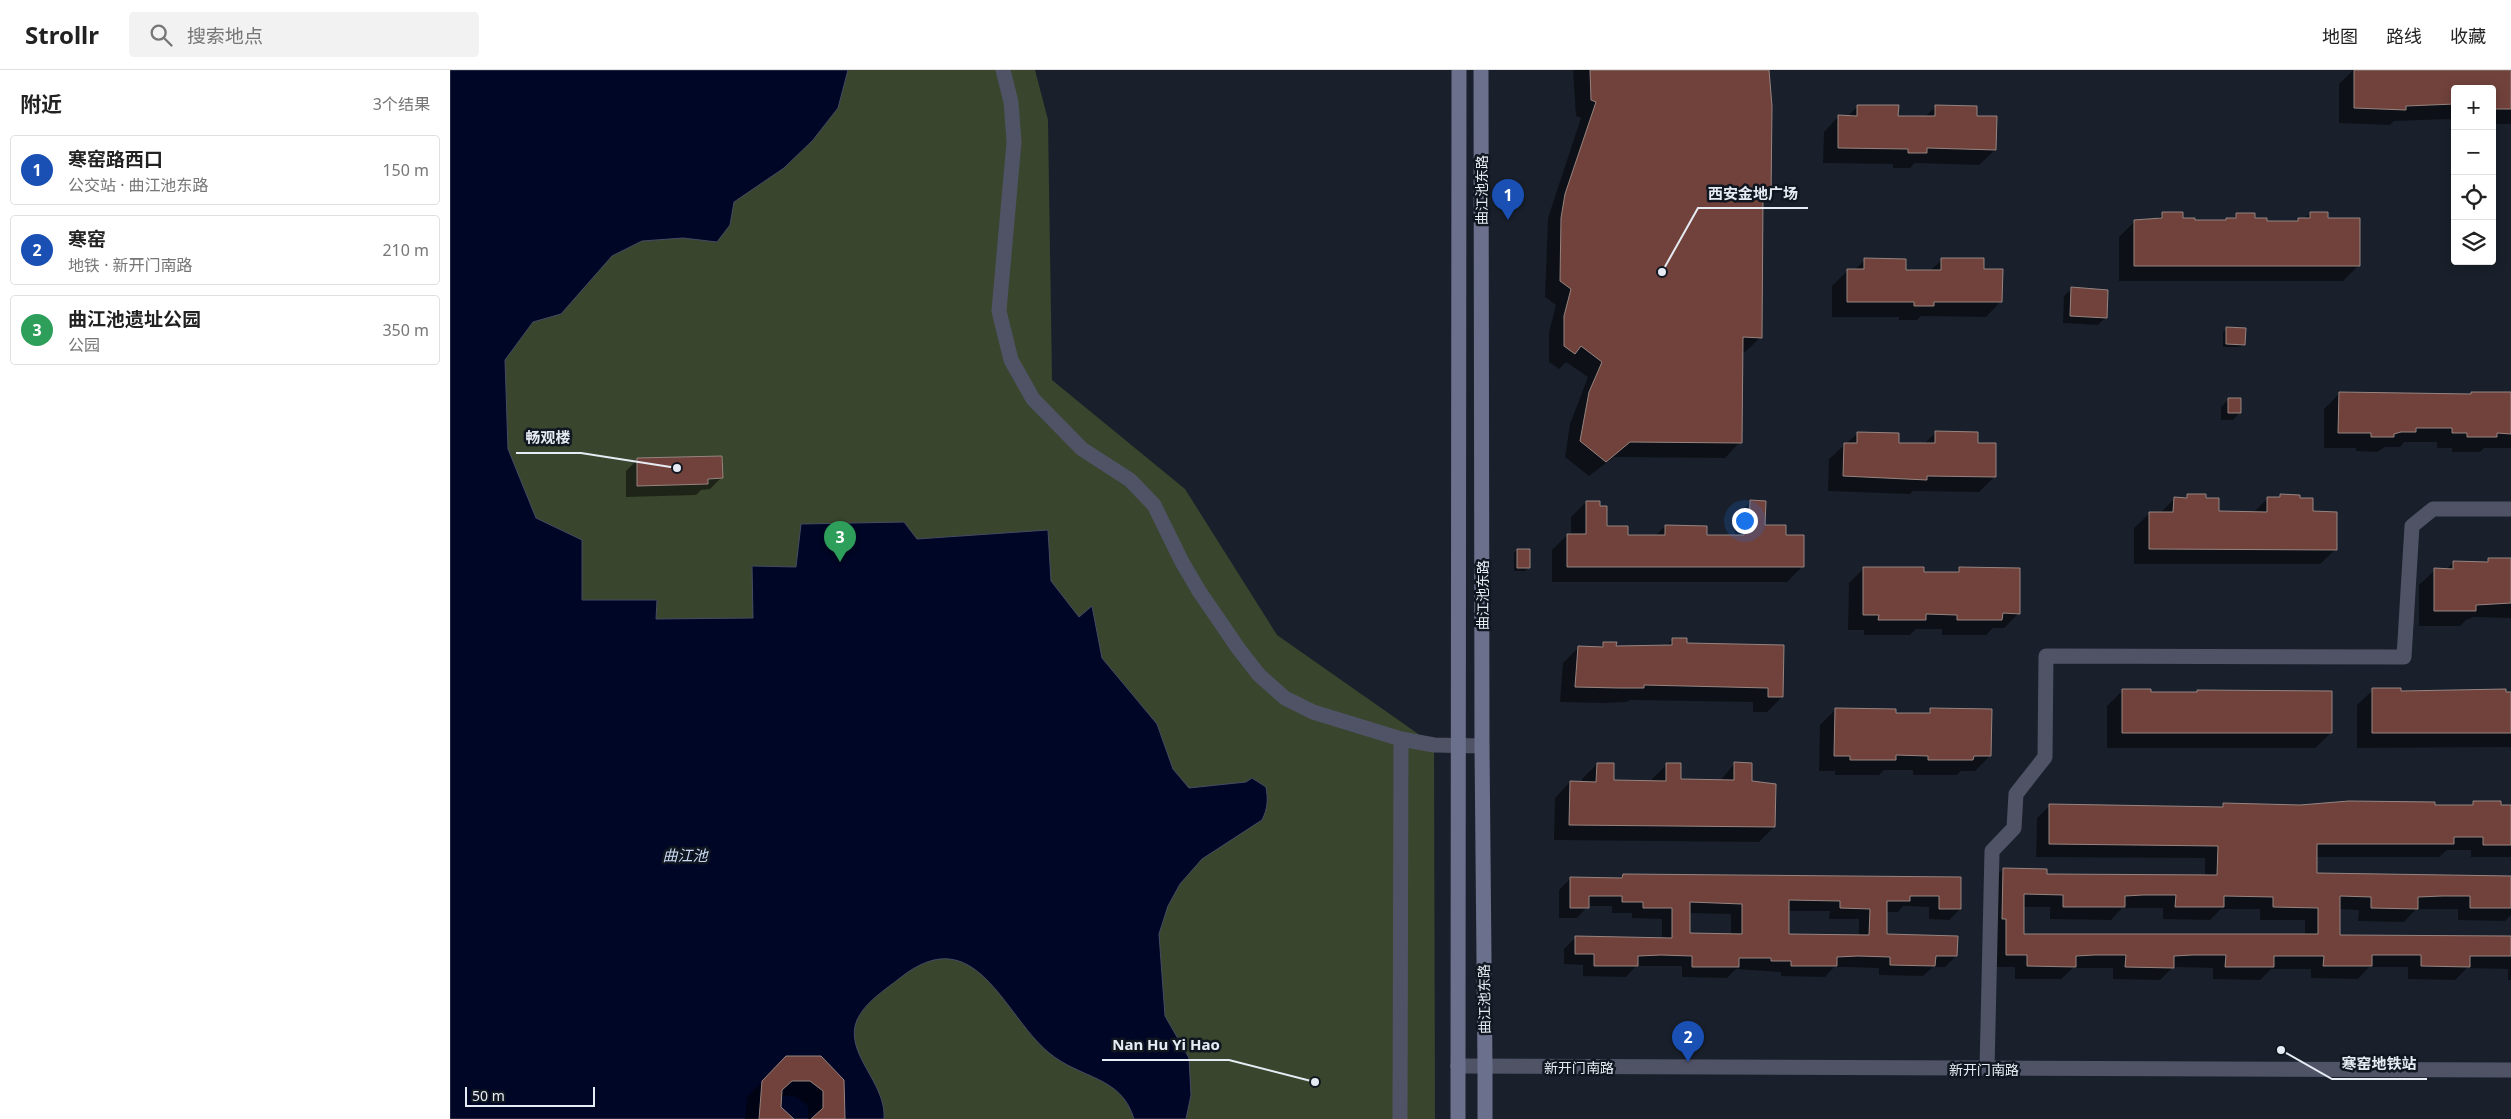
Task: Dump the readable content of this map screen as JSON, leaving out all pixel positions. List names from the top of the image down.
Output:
{
  "streets": {
    "main road": ["曲江池东路"],
    "street": ["新开门南路"]
  },
  "crossings": [
    ["曲江池东路", "新开门南路"]
  ],
  "water": ["曲江池"],
  "places": [
    "西安金地广场",
    "畅观楼",
    "寒窑地铁站",
    "Nan Hu Yi Hao"
  ],
  "scale_bar": "50 m",
  "page": {
    "header": "Strollr",
    "search": "搜索地点",
    "nav": ["地图", "路线", "收藏"],
    "heading": ["附近", "3个结果"],
    "map_buttons": ["+", "−"],
    "list": [
      {
        "mark": "1",
        "name": "寒窑路西口",
        "note": "公交站 · 曲江池东路",
        "value": "150 m"
      },
      {
        "mark": "2",
        "name": "寒窑",
        "note": "地铁 · 新开门南路",
        "value": "210 m"
      },
      {
        "mark": "3",
        "name": "曲江池遗址公园",
        "note": "公园",
        "value": "350 m"
      }
    ],
    "pins": ["1", "3", "2"],
    "scale": "50 m"
  }
}
